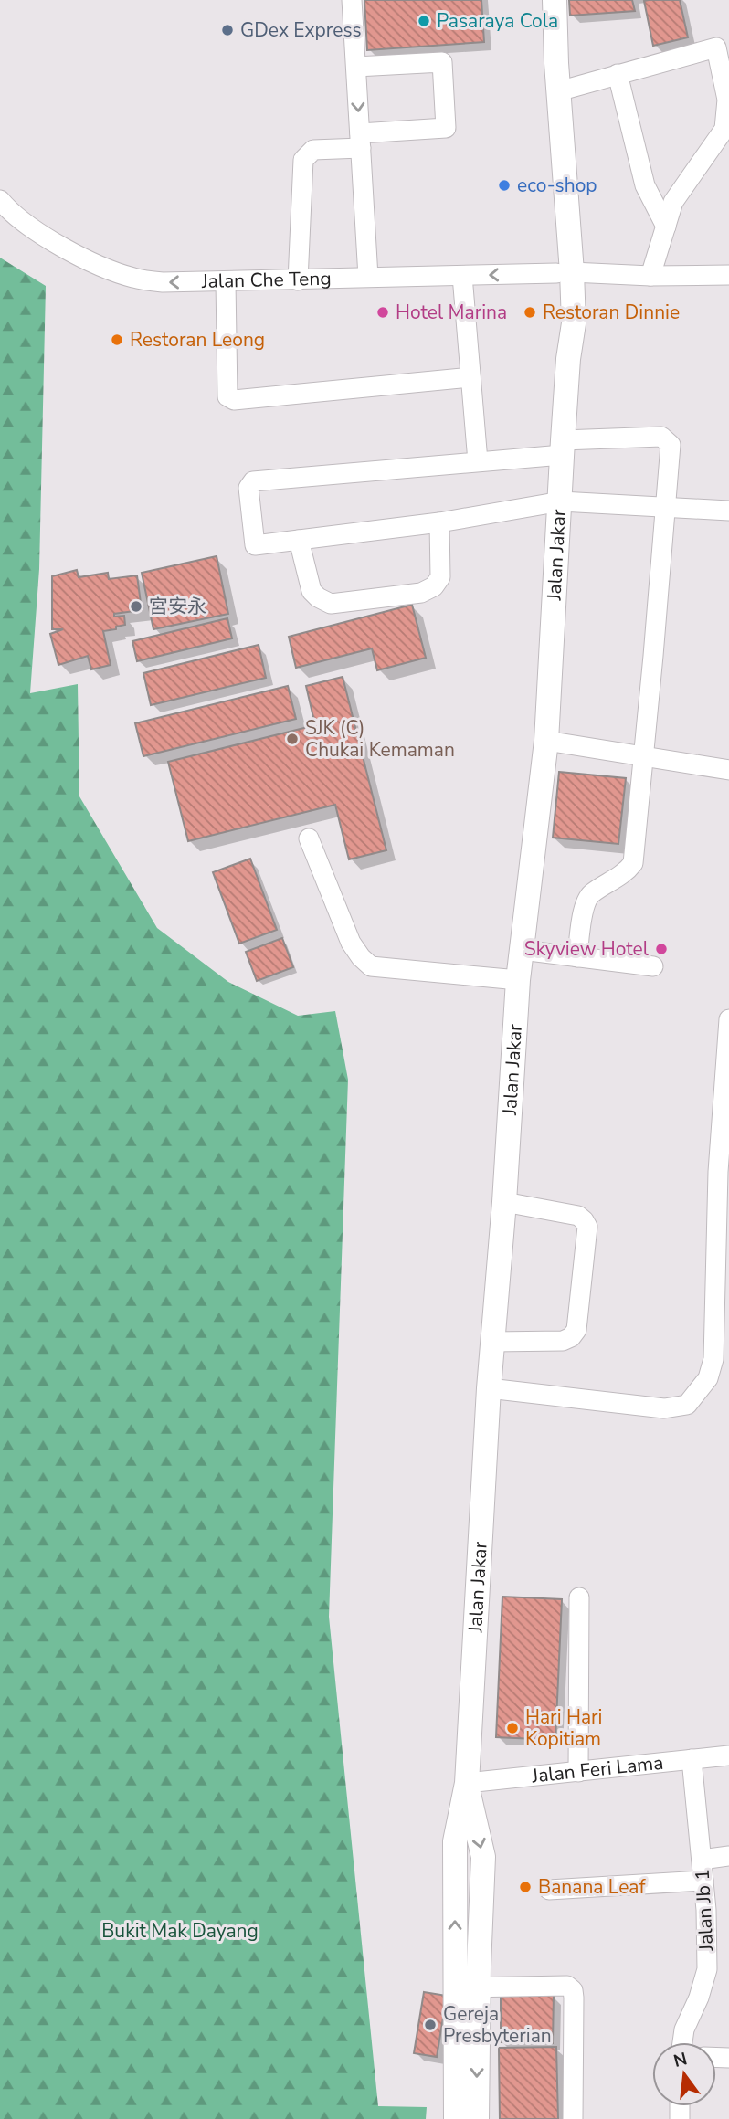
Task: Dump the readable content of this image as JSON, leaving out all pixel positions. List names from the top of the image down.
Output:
{
  "streets": {
    "main road": ["Jalan Jakar"],
    "street": ["Jalan Che Teng", "Jalan Feri Lama", "Jalan Jb 1"]
  },
  "crossings": [
    ["Jalan Che Teng", "Jalan Jakar"],
    ["Jalan Jakar", "Jalan Feri Lama"],
    ["Jalan Feri Lama", "Jalan Jb 1"]
  ],
  "one_way": ["Jalan Che Teng"],
  "parks": ["Bukit Mak Dayang"],
  "places": [
    "Pasaraya Cola",
    "GDex Express",
    "eco-shop",
    "Hotel Marina",
    "Restoran Dinnie",
    "Restoran Leong",
    "宮安永",
    "SJK (C) Chukai Kemaman",
    "Skyview Hotel",
    "Hari Hari Kopitiam",
    "Banana Leaf",
    "Gereja Presbyterian"
  ],
  "north": "top"
}
